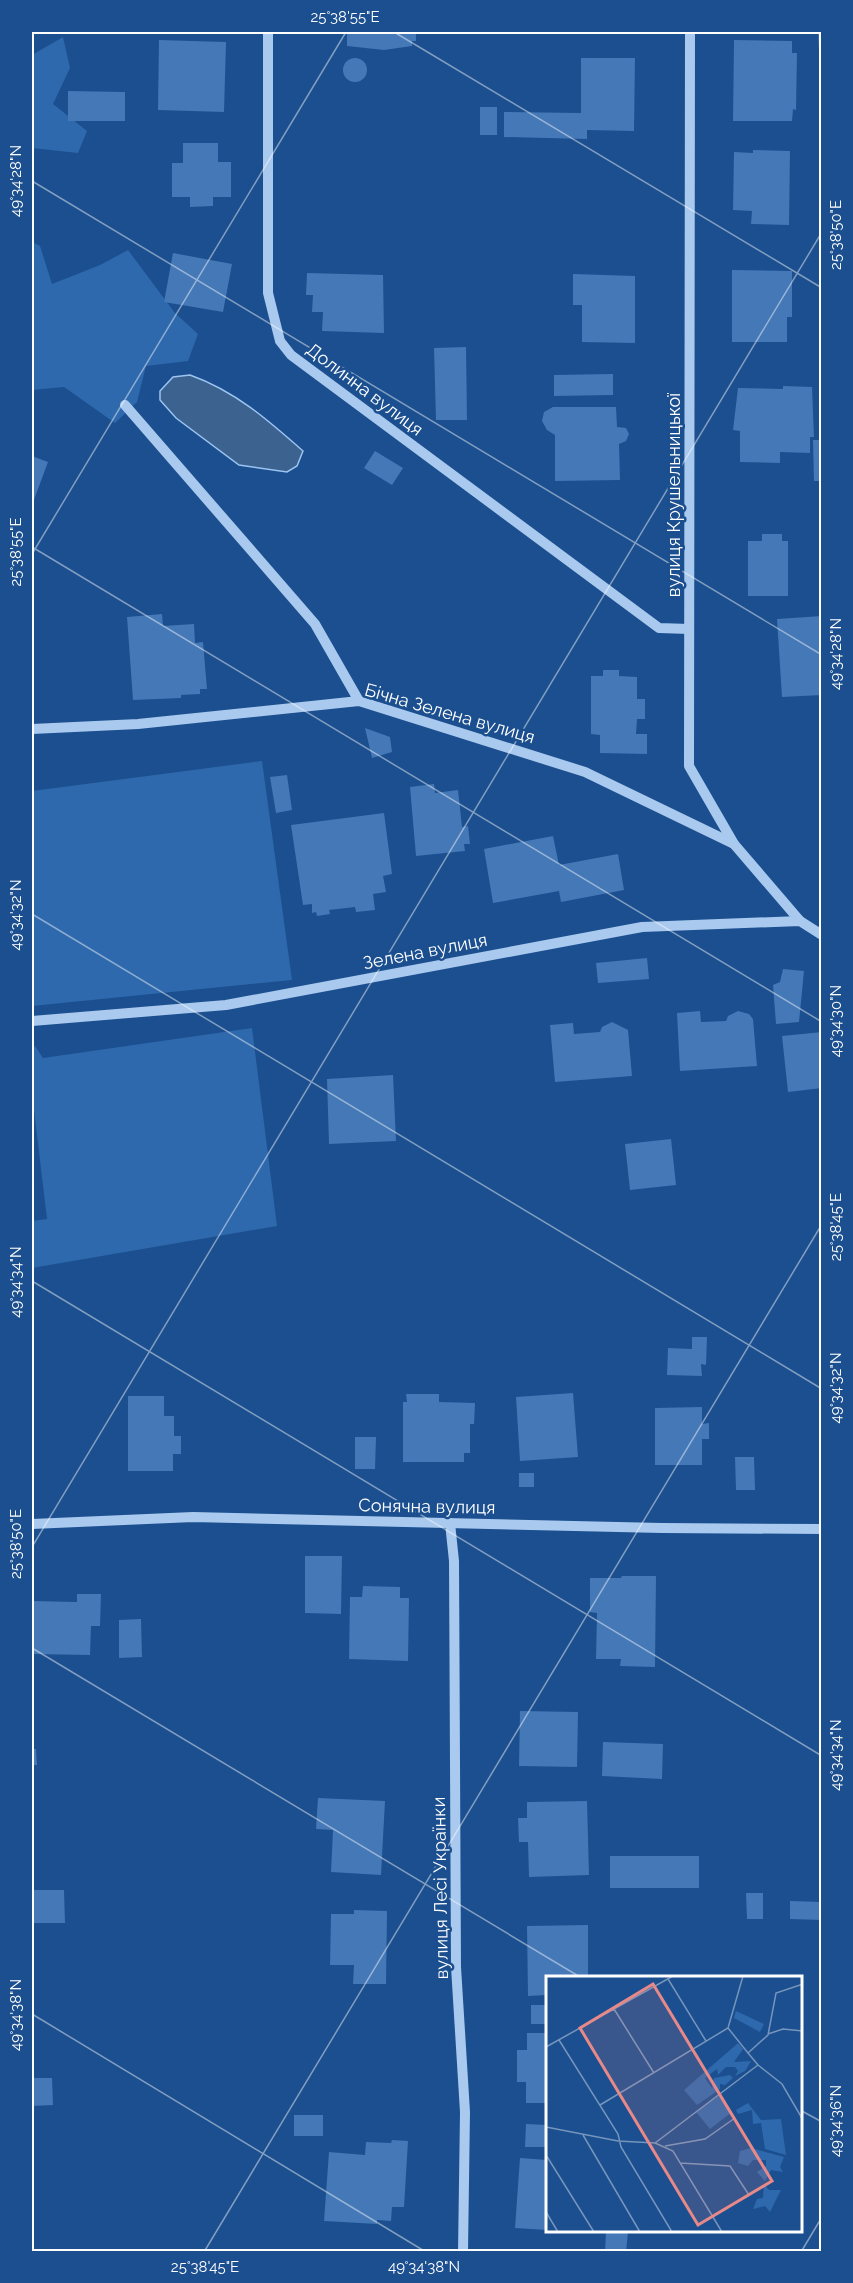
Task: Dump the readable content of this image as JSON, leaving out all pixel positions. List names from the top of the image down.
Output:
{
  "streets": {
    "street": [
      "Долинна вулиця",
      "вулиця Крушельницької",
      "Бічна Зелена вулиця",
      "Зелена вулиця",
      "Сонячна вулиця",
      "вулиця Лесі Українки"
    ]
  },
  "crossings": [
    ["Долинна вулиця", "вулиця Крушельницької"],
    ["вулиця Крушельницької", "Бічна Зелена вулиця"],
    ["вулиця Крушельницької", "Зелена вулиця"],
    ["Сонячна вулиця", "вулиця Лесі Українки"]
  ],
  "coordinates": [
    "25°38'55\"E",
    "49°34'28\"N",
    "25°38'50\"E",
    "49°34'32\"N",
    "49°34'30\"N",
    "25°38'45\"E",
    "49°34'34\"N",
    "49°34'38\"N",
    "49°34'36\"N"
  ]
}
